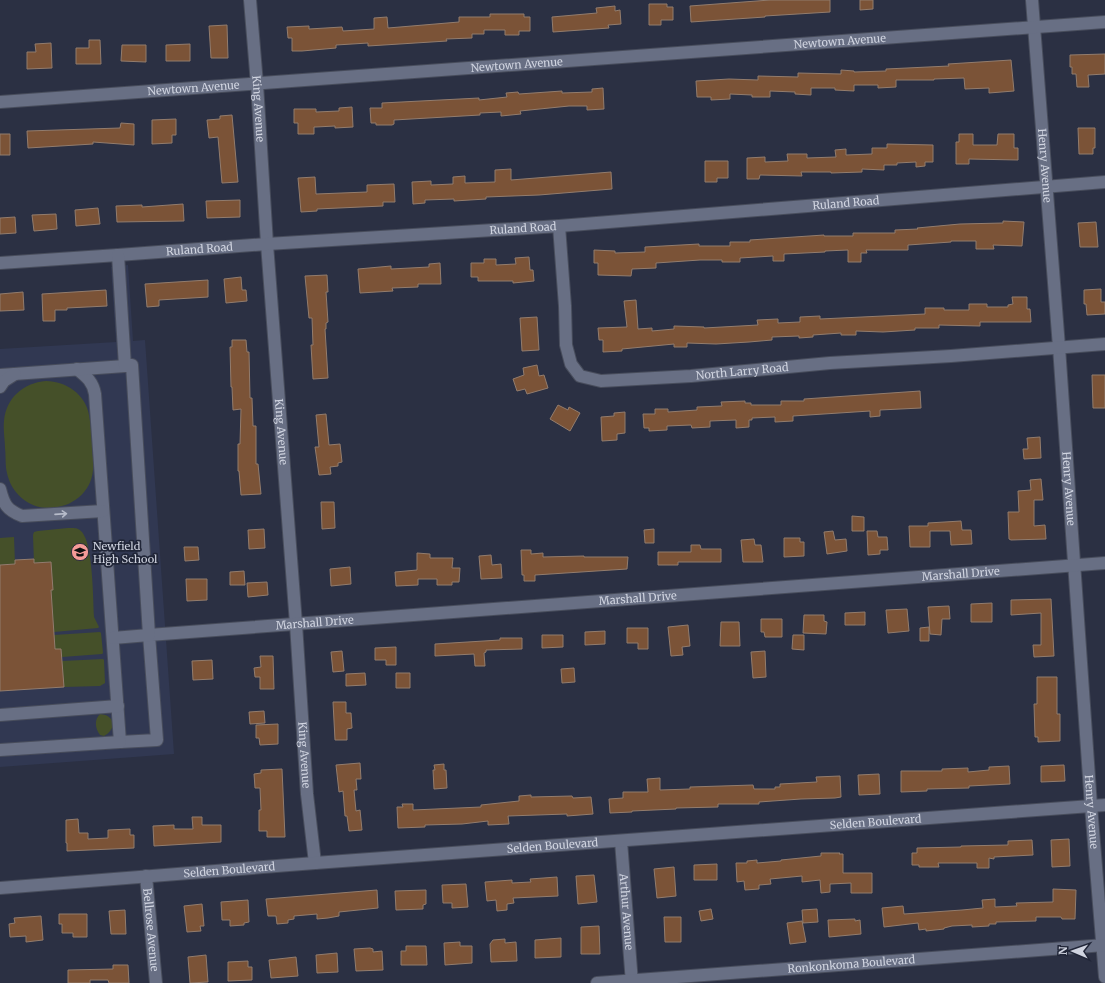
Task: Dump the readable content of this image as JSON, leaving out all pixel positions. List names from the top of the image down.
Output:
{
  "streets": {
    "street": [
      "Newtown Avenue",
      "King Avenue",
      "Henry Avenue",
      "Ruland Road",
      "North Larry Road",
      "Marshall Drive",
      "Selden Boulevard",
      "Arthur Avenue",
      "Bellrose Avenue",
      "Ronkonkoma Boulevard"
    ]
  },
  "crossings": [
    ["Newtown Avenue", "King Avenue"],
    ["Newtown Avenue", "Henry Avenue"],
    ["King Avenue", "Ruland Road"],
    ["King Avenue", "Marshall Drive"],
    ["King Avenue", "Selden Boulevard"],
    ["Henry Avenue", "Ruland Road"],
    ["Henry Avenue", "North Larry Road"],
    ["Henry Avenue", "Marshall Drive"],
    ["Henry Avenue", "Selden Boulevard"],
    ["Henry Avenue", "Ronkonkoma Boulevard"],
    ["Ruland Road", "North Larry Road"],
    ["Selden Boulevard", "Arthur Avenue"],
    ["Selden Boulevard", "Bellrose Avenue"],
    ["Arthur Avenue", "Ronkonkoma Boulevard"]
  ],
  "places": {
    "school or university": ["Newfield High School"]
  },
  "north": "left"
}
